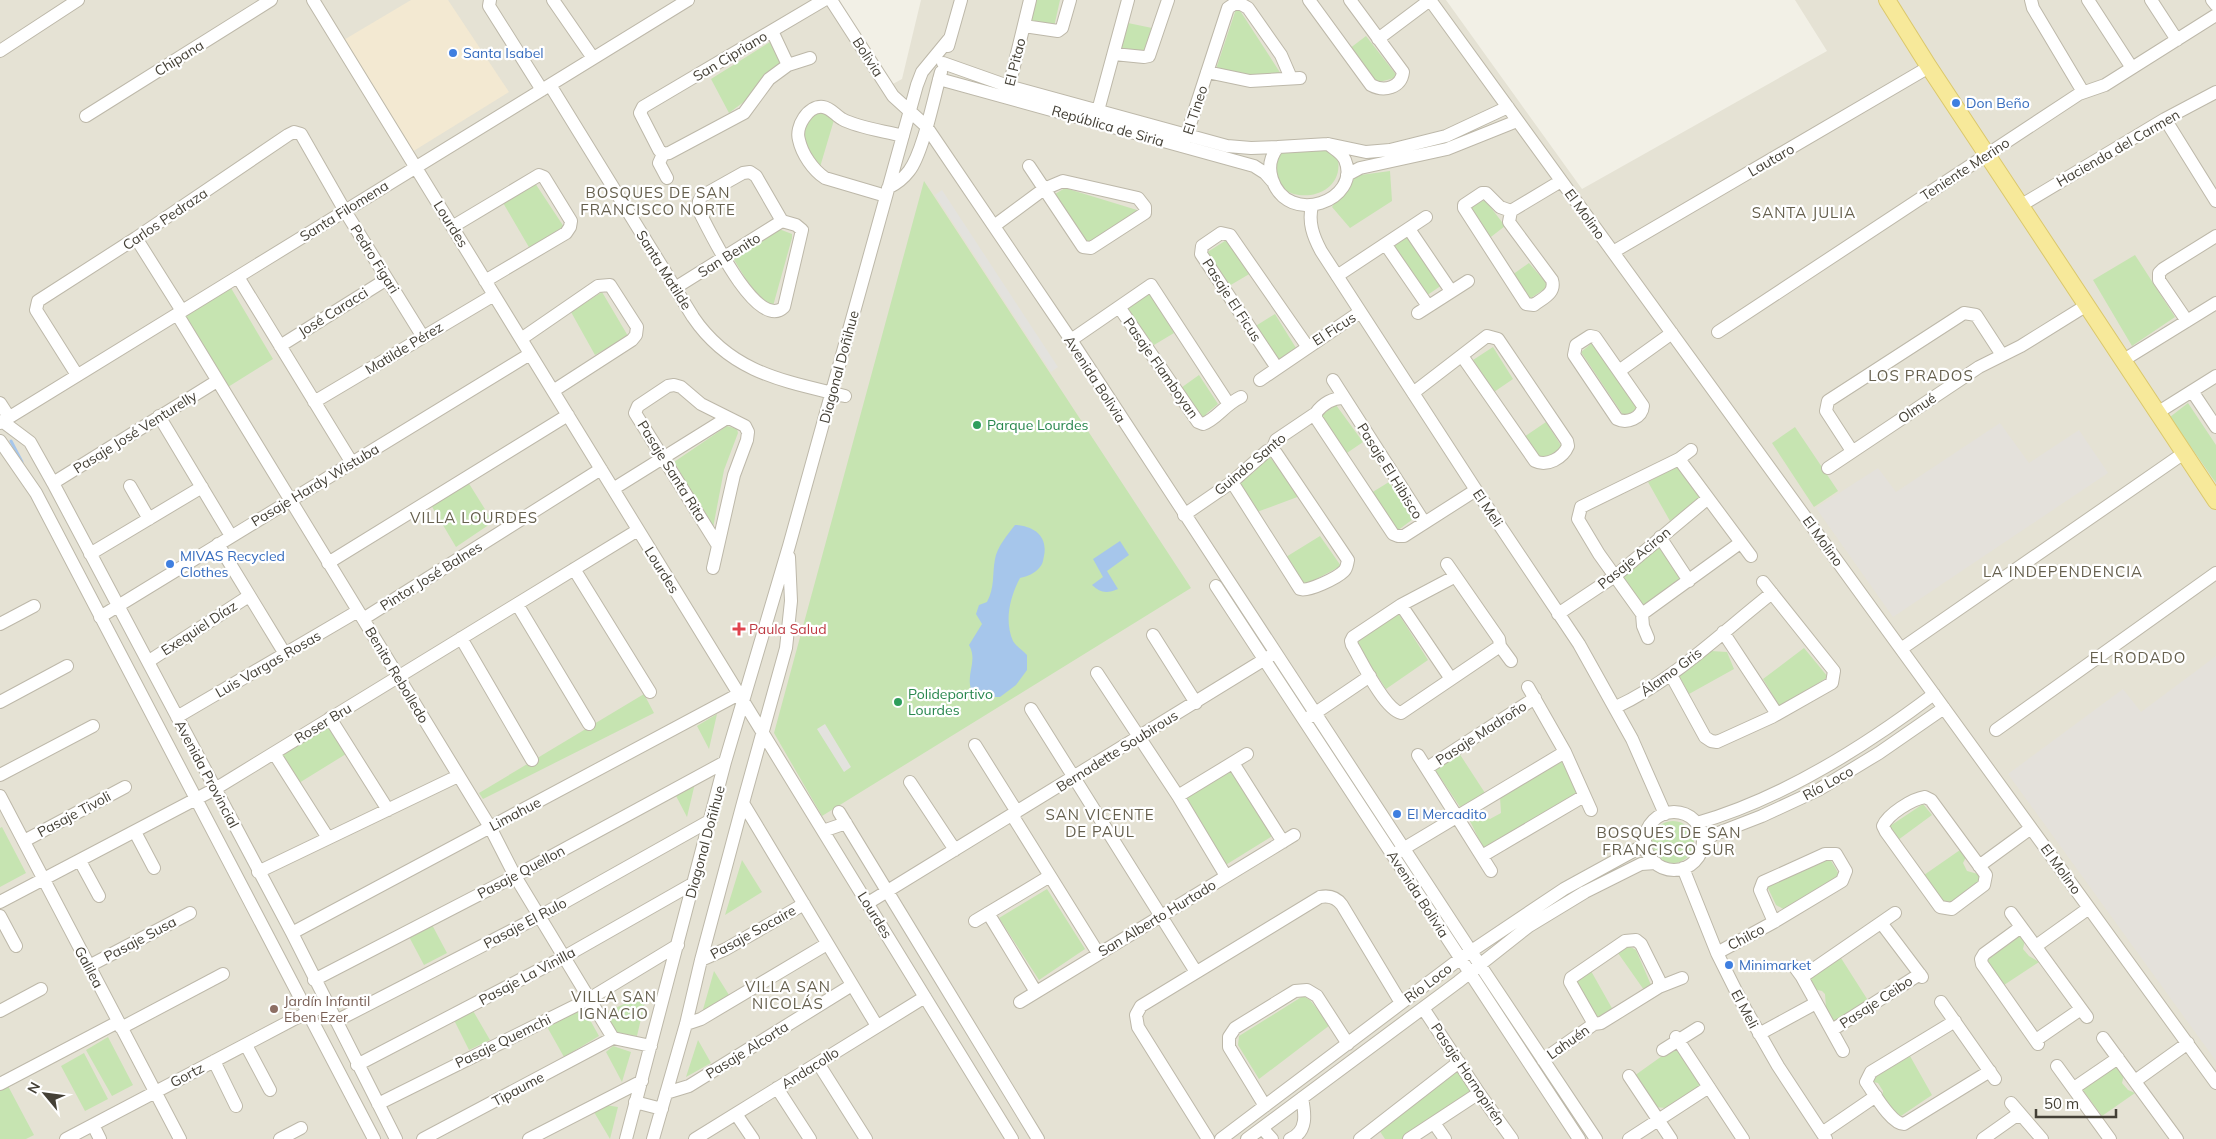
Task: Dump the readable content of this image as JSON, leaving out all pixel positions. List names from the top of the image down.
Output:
{
  "streets": {
    "street": [
      "San Cipriano",
      "Bolivia",
      "Chipana",
      "El Pitao",
      "El Tineo",
      "República de Siria",
      "Hacienda del Carmen",
      "Lautaro",
      "Teniente Merino",
      "Santa Filomena",
      "El Molino",
      "Carlos Pedraza",
      "Lourdes",
      "San Benito",
      "Pedro Figari",
      "Santa Matilde",
      "Pasaje El Ficus",
      "José Caracci",
      "El Ficus",
      "Matilde Pérez",
      "Diagonal Doñihue",
      "Pasaje Flamboyan",
      "Avenida Bolivia",
      "Olmué",
      "Pasaje José Venturelly",
      "Guindo Santo",
      "Pasaje Santa Rita",
      "Pasaje El Hibisco",
      "Pasaje Hardy Wistuba",
      "El Meli",
      "Pasaje Aciron",
      "Pintor José Balnes",
      "Exequiel Díaz",
      "Luis Vargas Rosas",
      "Álamo Gris",
      "Benito Rebolledo",
      "Roser Bru",
      "Pasaje Madroño",
      "Bernadette Soubirous",
      "Avenida Provincial",
      "Río Loco",
      "Pasaje Tivoli",
      "Limahue",
      "Pasaje Quellon",
      "San Alberto Hurtado",
      "Pasaje El Rulo",
      "Pasaje Socaire",
      "Chilco",
      "Pasaje Susa",
      "Galilea",
      "Pasaje La Vinilla",
      "Pasaje Ceibo",
      "Pasaje Quemchi",
      "Lahuén",
      "Pasaje Alcorta",
      "Andacollo",
      "Pasaje Hornopirén",
      "Gortz",
      "Tipaume"
    ]
  },
  "crossings": [
    ["Bolivia", "Diagonal Doñihue"],
    ["Bolivia", "Avenida Bolivia"],
    ["El Pitao", "República de Siria"],
    ["El Tineo", "República de Siria"],
    ["República de Siria", "Diagonal Doñihue"],
    ["República de Siria", "El Meli"],
    ["Lautaro", "El Molino"],
    ["Santa Filomena", "Carlos Pedraza"],
    ["Santa Filomena", "Lourdes"],
    ["Santa Filomena", "Pedro Figari"],
    ["Santa Filomena", "Santa Matilde"],
    ["Santa Filomena", "Benito Rebolledo"],
    ["Santa Filomena", "Avenida Provincial"],
    ["El Molino", "Río Loco"],
    ["Carlos Pedraza", "Pedro Figari"],
    ["Carlos Pedraza", "Benito Rebolledo"],
    ["Lourdes", "Matilde Pérez"],
    ["Lourdes", "Diagonal Doñihue"],
    ["Lourdes", "Pasaje Hardy Wistuba"],
    ["Lourdes", "Pintor José Balnes"],
    ["Lourdes", "Roser Bru"],
    ["Lourdes", "Bernadette Soubirous"],
    ["Lourdes", "Limahue"],
    ["Lourdes", "Andacollo"],
    ["San Benito", "Santa Matilde"],
    ["Pedro Figari", "José Caracci"],
    ["Pedro Figari", "Matilde Pérez"],
    ["Santa Matilde", "Diagonal Doñihue"],
    ["Pasaje El Ficus", "El Ficus"],
    ["El Ficus", "El Meli"],
    ["Diagonal Doñihue", "Avenida Bolivia"],
    ["Diagonal Doñihue", "Limahue"],
    ["Diagonal Doñihue", "Pasaje Quellon"],
    ["Diagonal Doñihue", "Pasaje El Rulo"],
    ["Diagonal Doñihue", "Pasaje Socaire"],
    ["Diagonal Doñihue", "Pasaje La Vinilla"],
    ["Diagonal Doñihue", "Pasaje Quemchi"],
    ["Diagonal Doñihue", "Pasaje Alcorta"],
    ["Avenida Bolivia", "Guindo Santo"],
    ["Avenida Bolivia", "Bernadette Soubirous"],
    ["Avenida Bolivia", "Río Loco"],
    ["Avenida Bolivia", "Lahuén"],
    ["Pasaje José Venturelly", "Benito Rebolledo"],
    ["Pasaje José Venturelly", "Avenida Provincial"],
    ["Guindo Santo", "Pasaje El Hibisco"],
    ["Pasaje Hardy Wistuba", "Benito Rebolledo"],
    ["Pasaje Hardy Wistuba", "Avenida Provincial"],
    ["El Meli", "Pasaje Aciron"],
    ["El Meli", "Álamo Gris"],
    ["El Meli", "Río Loco"],
    ["El Meli", "Chilco"],
    ["Pintor José Balnes", "Luis Vargas Rosas"],
    ["Pintor José Balnes", "Benito Rebolledo"],
    ["Exequiel Díaz", "Avenida Provincial"],
    ["Luis Vargas Rosas", "Benito Rebolledo"],
    ["Luis Vargas Rosas", "Avenida Provincial"],
    ["Benito Rebolledo", "Roser Bru"],
    ["Benito Rebolledo", "Limahue"],
    ["Benito Rebolledo", "Pasaje Quellon"],
    ["Benito Rebolledo", "Pasaje El Rulo"],
    ["Benito Rebolledo", "Pasaje La Vinilla"],
    ["Benito Rebolledo", "Pasaje Quemchi"],
    ["Benito Rebolledo", "Tipaume"],
    ["Roser Bru", "Avenida Provincial"],
    ["Roser Bru", "Galilea"],
    ["Avenida Provincial", "Limahue"],
    ["Avenida Provincial", "Pasaje Quellon"],
    ["Avenida Provincial", "Pasaje El Rulo"],
    ["Avenida Provincial", "Pasaje La Vinilla"],
    ["Avenida Provincial", "Pasaje Quemchi"],
    ["Avenida Provincial", "Gortz"],
    ["Río Loco", "Pasaje Hornopirén"],
    ["Pasaje Tivoli", "Galilea"],
    ["Pasaje Susa", "Galilea"],
    ["Galilea", "Gortz"]
  ],
  "districts": [
    "BOSQUES DE SAN FRANCISCO NORTE",
    "SANTA JULIA",
    "LOS PRADOS",
    "VILLA LOURDES",
    "LA INDEPENDENCIA",
    "EL RODADO",
    "SAN VICENTE DE PAUL",
    "BOSQUES DE SAN FRANCISCO SUR",
    "VILLA SAN NICOLÁS",
    "VILLA SAN IGNACIO"
  ],
  "places": {
    "other": [
      "Santa Isabel",
      "Don Beño",
      "Parque Lourdes",
      "MIVAS Recycled Clothes",
      "Polideportivo Lourdes",
      "El Mercadito",
      "Minimarket",
      "Jardín Infantil Eben Ezer"
    ],
    "health": ["Paula Salud"]
  },
  "scale_bar": "50 m",
  "north": "top left"
}
